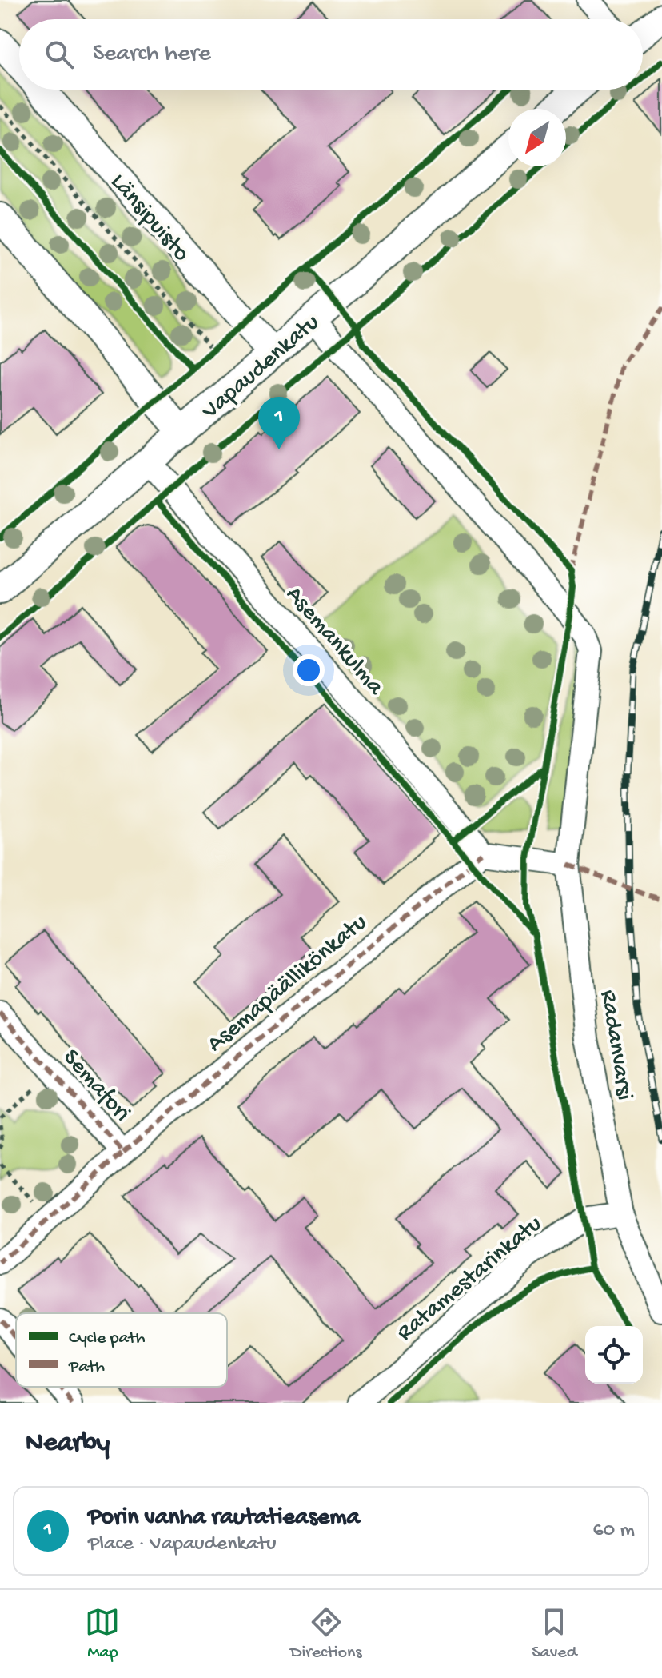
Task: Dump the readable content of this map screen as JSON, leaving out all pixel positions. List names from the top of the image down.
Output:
{
  "streets": {
    "street": [
      "Länsipuisto",
      "Vapaudenkatu",
      "Asemankulma",
      "Asemapäällikönkatu",
      "Radanvarsi",
      "Semafori",
      "Ratamestarinkatu"
    ]
  },
  "crossings": [
    ["Länsipuisto", "Vapaudenkatu"],
    ["Vapaudenkatu", "Asemankulma"],
    ["Vapaudenkatu", "Radanvarsi"],
    ["Asemankulma", "Asemapäällikönkatu"],
    ["Asemapäällikönkatu", "Semafori"],
    ["Radanvarsi", "Ratamestarinkatu"]
  ],
  "legend": ["Cycle path", "Path"],
  "north": "bottom left",
  "page": {
    "search": "Search here",
    "pins": "1",
    "heading": "Nearby",
    "list": [
      {
        "mark": "1",
        "name": "Porin vanha rautatieasema",
        "note": "Place · Vapaudenkatu",
        "value": "60 m"
      }
    ],
    "nav": ["Map", "Directions", "Saved"]
  }
}
